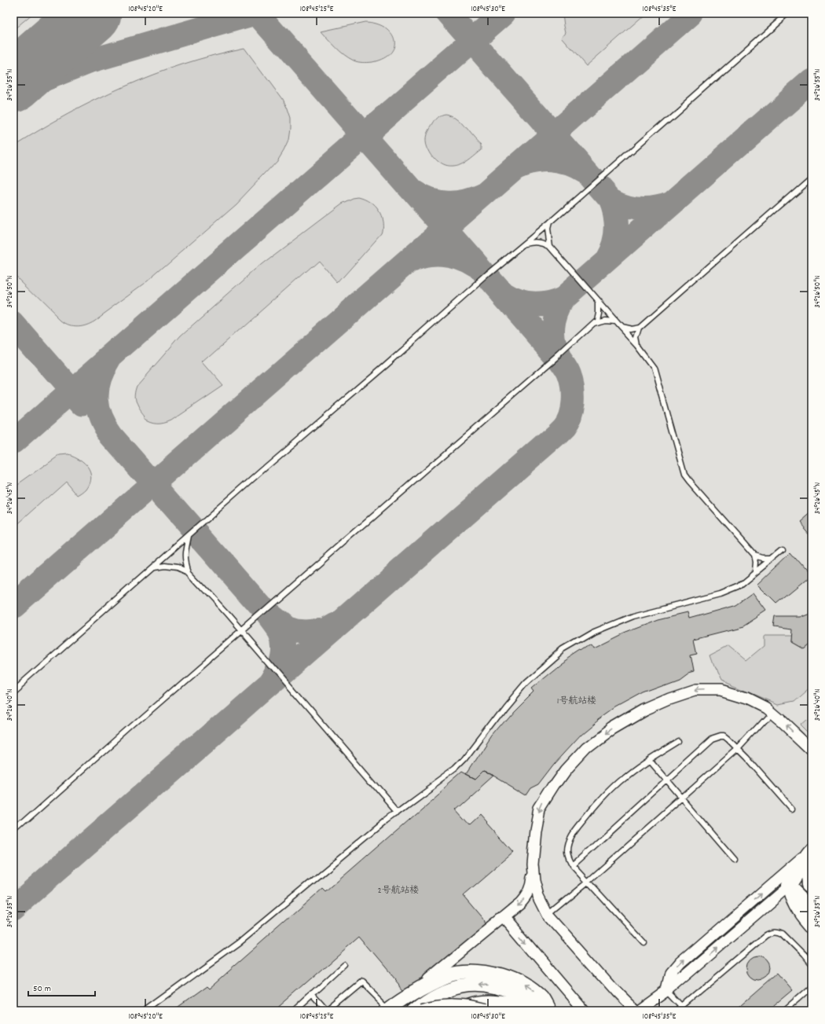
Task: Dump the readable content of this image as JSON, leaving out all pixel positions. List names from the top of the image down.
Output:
{
  "house_numbers": ["1号航站楼", "2号航站楼"],
  "scale_bar": "50 m",
  "coordinates": [
    "108°45'20\"E",
    "108°45'25\"E",
    "108°45'30\"E",
    "108°45'35\"E",
    "34°26'55\"N",
    "34°26'50\"N",
    "34°26'45\"N",
    "34°26'40\"N",
    "34°26'35\"N"
  ]
}
